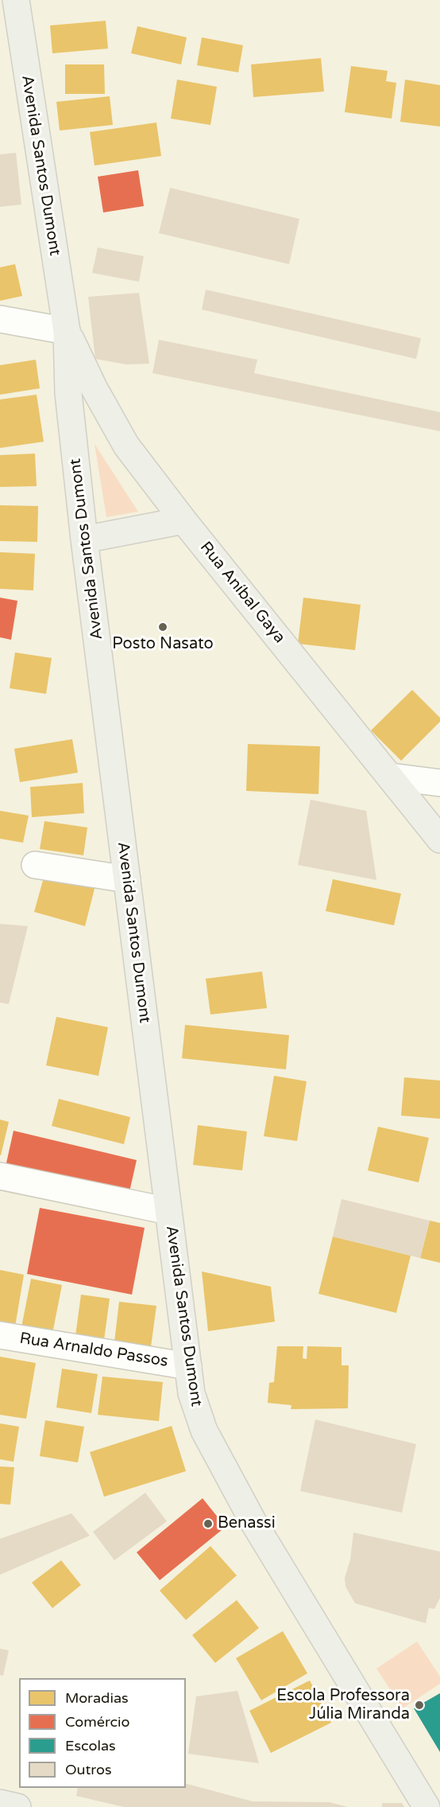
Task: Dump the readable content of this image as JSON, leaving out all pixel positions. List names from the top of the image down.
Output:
{
  "streets": {
    "main road": ["Avenida Santos Dumont", "Rua Aníbal Gaya"],
    "street": ["Rua Arnaldo Passos"]
  },
  "crossings": [
    ["Avenida Santos Dumont", "Rua Aníbal Gaya"],
    ["Avenida Santos Dumont", "Rua Arnaldo Passos"]
  ],
  "places": ["Posto Nasato", "Benassi", "Escola Professora Júlia Miranda"],
  "legend": [
    "Moradias",
    "Comércio",
    "Escolas",
    "Outros"
  ]
}
